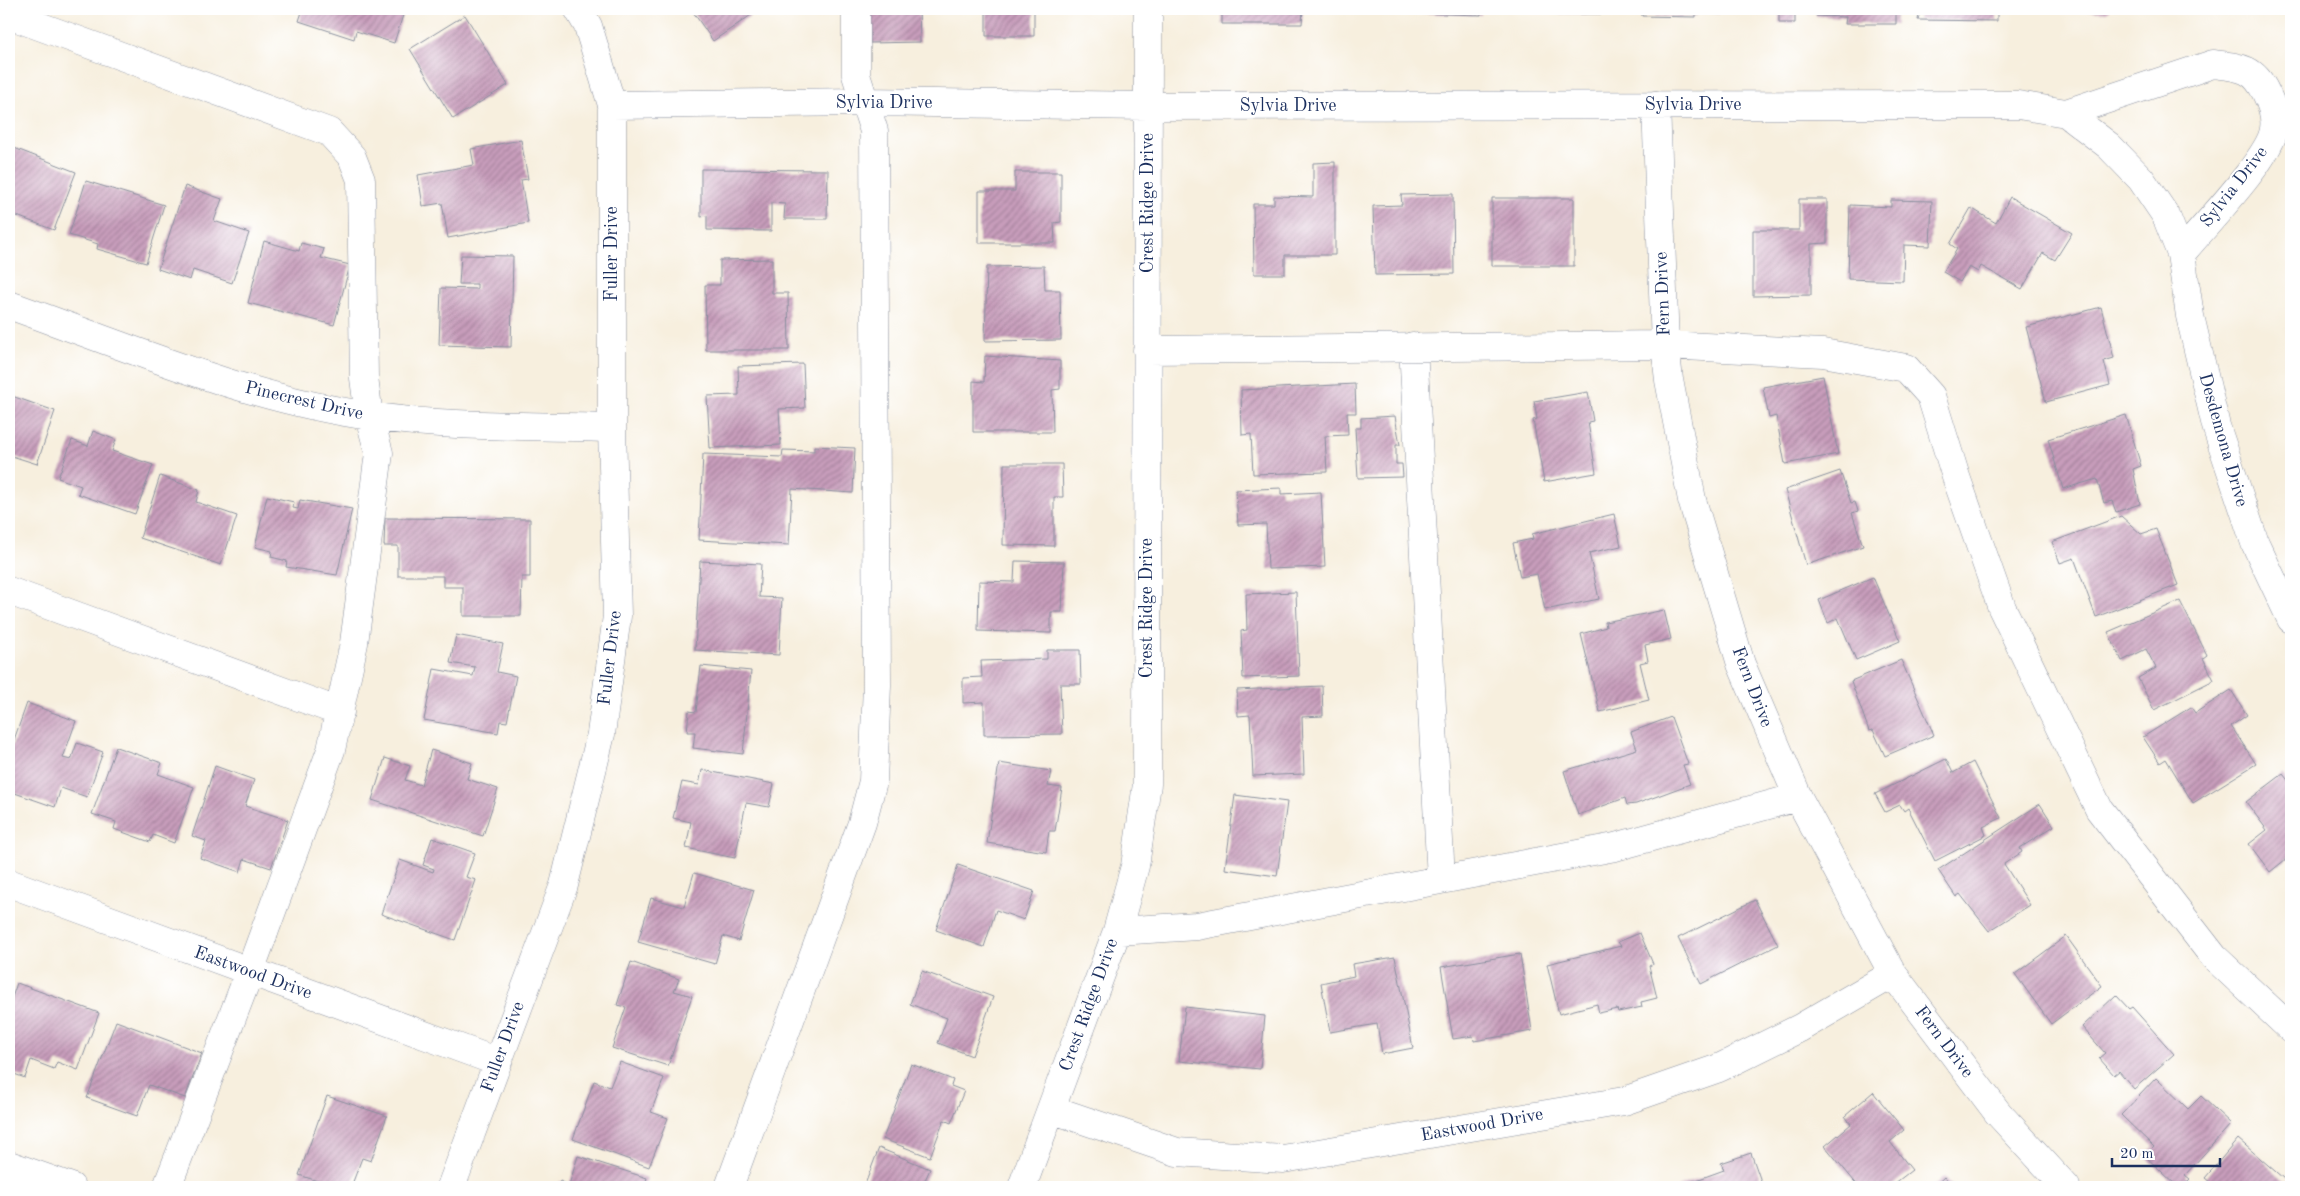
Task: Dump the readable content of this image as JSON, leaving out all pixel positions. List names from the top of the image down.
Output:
{
  "streets": {
    "street": [
      "Sylvia Drive",
      "Crest Ridge Drive",
      "Fuller Drive",
      "Fern Drive",
      "Pinecrest Drive",
      "Desdemona Drive",
      "Eastwood Drive"
    ]
  },
  "crossings": [
    ["Sylvia Drive", "Crest Ridge Drive"],
    ["Sylvia Drive", "Fuller Drive"],
    ["Sylvia Drive", "Fern Drive"],
    ["Sylvia Drive", "Desdemona Drive"],
    ["Crest Ridge Drive", "Eastwood Drive"],
    ["Fuller Drive", "Pinecrest Drive"],
    ["Fuller Drive", "Eastwood Drive"],
    ["Fern Drive", "Eastwood Drive"]
  ],
  "scale_bar": "20 m"
}
